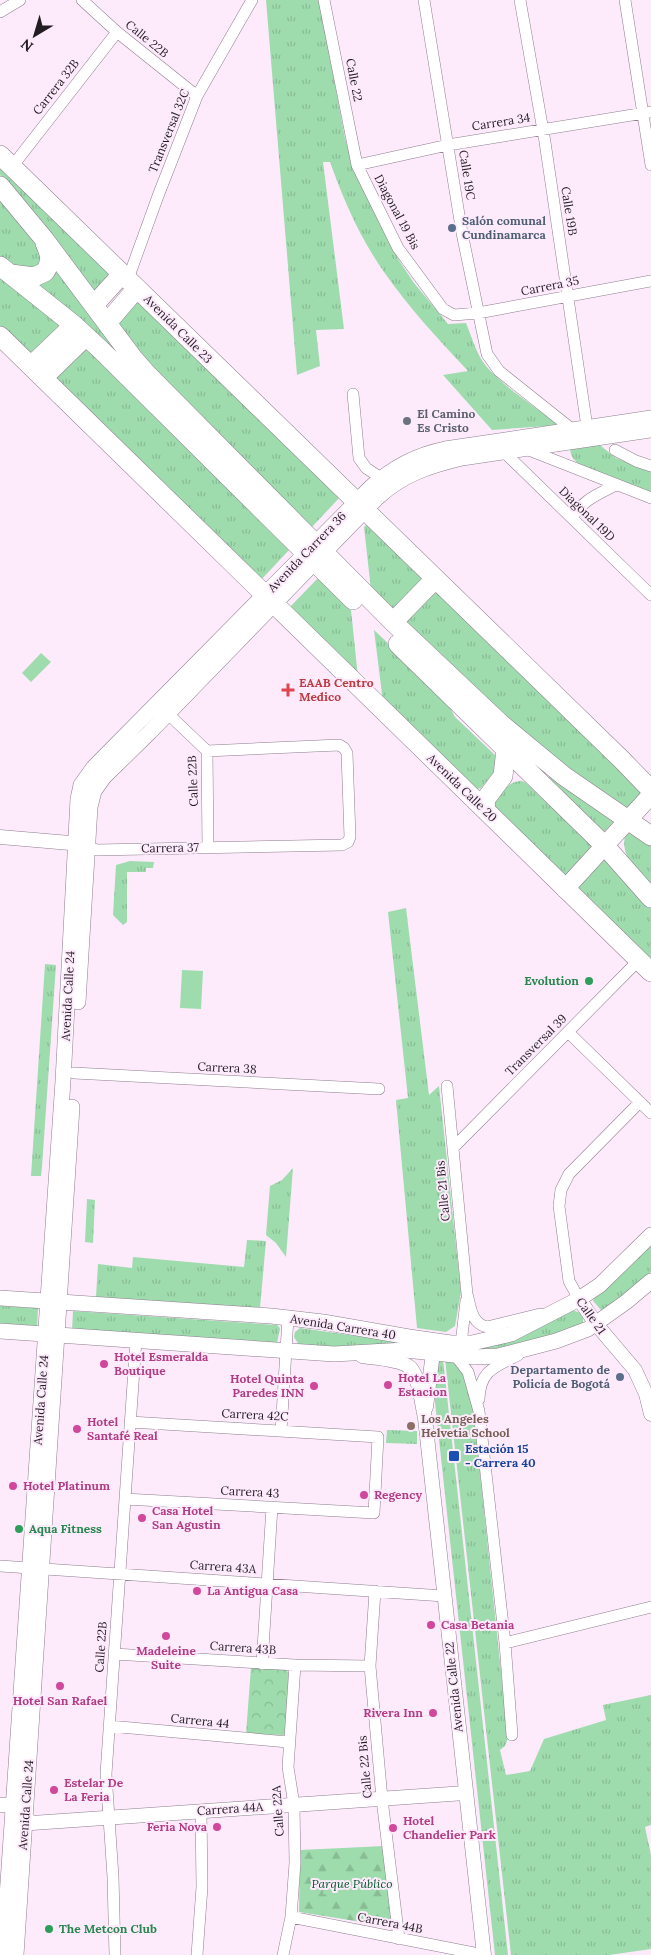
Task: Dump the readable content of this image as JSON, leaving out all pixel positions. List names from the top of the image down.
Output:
{
  "streets": {
    "highway": ["Avenida Calle 23", "Avenida Calle 20"],
    "main road": ["Avenida Carrera 36", "Avenida Calle 24", "Avenida Carrera 40"],
    "street": [
      "Calle 22B",
      "Calle 22",
      "Carrera 32B",
      "Carrera 34",
      "Transversal 32C",
      "Calle 19C",
      "Calle 19B",
      "Diagonal 19 Bis",
      "Carrera 35",
      "Diagonal 19D",
      "Carrera 37",
      "Transversal 39",
      "Carrera 38",
      "Calle 21 Bis",
      "Calle 21",
      "Carrera 42C",
      "Carrera 43",
      "Carrera 43A",
      "Carrera 43B",
      "Avenida Calle 22",
      "Carrera 44",
      "Calle 22 Bis",
      "Carrera 44A",
      "Calle 22A",
      "Carrera 44B"
    ]
  },
  "crossings": [
    ["Calle 22B", "Carrera 32B"],
    ["Calle 22B", "Transversal 32C"],
    ["Calle 22B", "Avenida Carrera 36"],
    ["Calle 22B", "Carrera 37"],
    ["Calle 22B", "Avenida Carrera 40"],
    ["Calle 22B", "Carrera 42C"],
    ["Calle 22B", "Carrera 43"],
    ["Calle 22B", "Carrera 43A"],
    ["Calle 22B", "Carrera 43B"],
    ["Calle 22B", "Carrera 44"],
    ["Calle 22B", "Carrera 44A"],
    ["Calle 22", "Carrera 34"],
    ["Calle 22", "Diagonal 19 Bis"],
    ["Carrera 32B", "Avenida Calle 23"],
    ["Carrera 34", "Calle 19C"],
    ["Carrera 34", "Calle 19B"],
    ["Carrera 34", "Diagonal 19 Bis"],
    ["Transversal 32C", "Avenida Calle 23"],
    ["Calle 19C", "Calle 19B"],
    ["Calle 19C", "Carrera 35"],
    ["Calle 19C", "Avenida Carrera 36"],
    ["Calle 19B", "Carrera 35"],
    ["Calle 19B", "Avenida Carrera 36"],
    ["Diagonal 19 Bis", "Carrera 35"],
    ["Avenida Calle 23", "Avenida Carrera 36"],
    ["Diagonal 19D", "Avenida Carrera 36"],
    ["Avenida Carrera 36", "Avenida Calle 20"],
    ["Avenida Carrera 36", "Carrera 37"],
    ["Avenida Carrera 36", "Avenida Calle 24"],
    ["Avenida Calle 20", "Transversal 39"],
    ["Carrera 37", "Avenida Calle 24"],
    ["Avenida Calle 24", "Carrera 38"],
    ["Avenida Calle 24", "Avenida Carrera 40"],
    ["Avenida Calle 24", "Carrera 43A"],
    ["Avenida Calle 24", "Carrera 44A"],
    ["Transversal 39", "Calle 21 Bis"],
    ["Calle 21 Bis", "Calle 21"],
    ["Calle 21 Bis", "Avenida Carrera 40"],
    ["Calle 21", "Avenida Carrera 40"],
    ["Avenida Carrera 40", "Avenida Calle 22"],
    ["Carrera 42C", "Carrera 43"],
    ["Carrera 43A", "Avenida Calle 22"],
    ["Carrera 43A", "Calle 22 Bis"],
    ["Carrera 43B", "Calle 22 Bis"],
    ["Carrera 43B", "Calle 22A"],
    ["Avenida Calle 22", "Carrera 44A"],
    ["Avenida Calle 22", "Carrera 44B"],
    ["Carrera 44", "Calle 22A"],
    ["Calle 22 Bis", "Carrera 44A"],
    ["Calle 22 Bis", "Carrera 44B"],
    ["Carrera 44A", "Calle 22A"],
    ["Calle 22A", "Carrera 44B"]
  ],
  "parks": ["Parque Público"],
  "places": {
    "other": [
      "Salón comunal Cundinamarca",
      "El Camino Es Cristo",
      "Evolution",
      "Hotel Esmeralda Boutique",
      "Departamento de Policía de Bogotá",
      "Hotel La Estacion",
      "Hotel Quinta Paredes INN",
      "Los Angeles Helvetia School",
      "Hotel Santafé Real",
      "Hotel Platinum",
      "Regency",
      "Casa Hotel San Agustin",
      "Aqua Fitness",
      "La Antigua Casa",
      "Casa Betania",
      "Madeleine Suite",
      "Hotel San Rafael",
      "Rivera Inn",
      "Estelar De La Feria",
      "Feria Nova",
      "Hotel Chandelier Park",
      "The Metcon Club"
    ],
    "health": ["EAAB Centro Medico"],
    "transit": ["Estación 15 - Carrera 40"]
  },
  "north": "bottom left"
}
